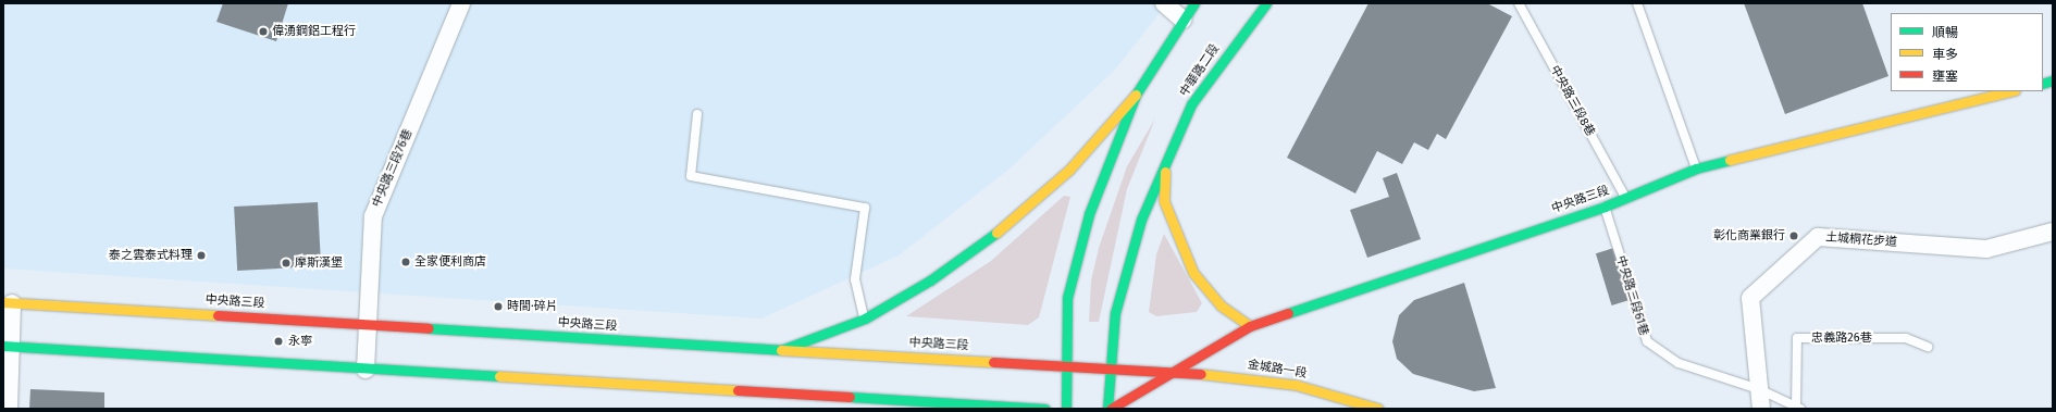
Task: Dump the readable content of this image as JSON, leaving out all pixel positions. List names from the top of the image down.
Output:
{
  "streets": {
    "main road": ["中華路二段", "中央路三段", "金城路一段"],
    "street": ["中央路三段76巷", "土城桐花步道"],
    "lane": ["中央路三段8巷", "中央路三段61巷", "忠義路26巷"]
  },
  "crossings": [
    ["中華路二段", "中央路三段"],
    ["中央路三段8巷", "中央路三段"],
    ["中央路三段76巷", "中央路三段"],
    ["中央路三段", "中央路三段61巷"],
    ["中央路三段", "金城路一段"],
    ["土城桐花步道", "中央路三段61巷"],
    ["中央路三段61巷", "忠義路26巷"]
  ],
  "places": [
    "偉湧鋼鋁工程行",
    "彰化商業銀行",
    "泰之雲泰式料理",
    "全家便利商店",
    "摩斯漢堡",
    "時間·碎片",
    "永寧"
  ],
  "legend": ["順暢", "車多", "壅塞"]
}
